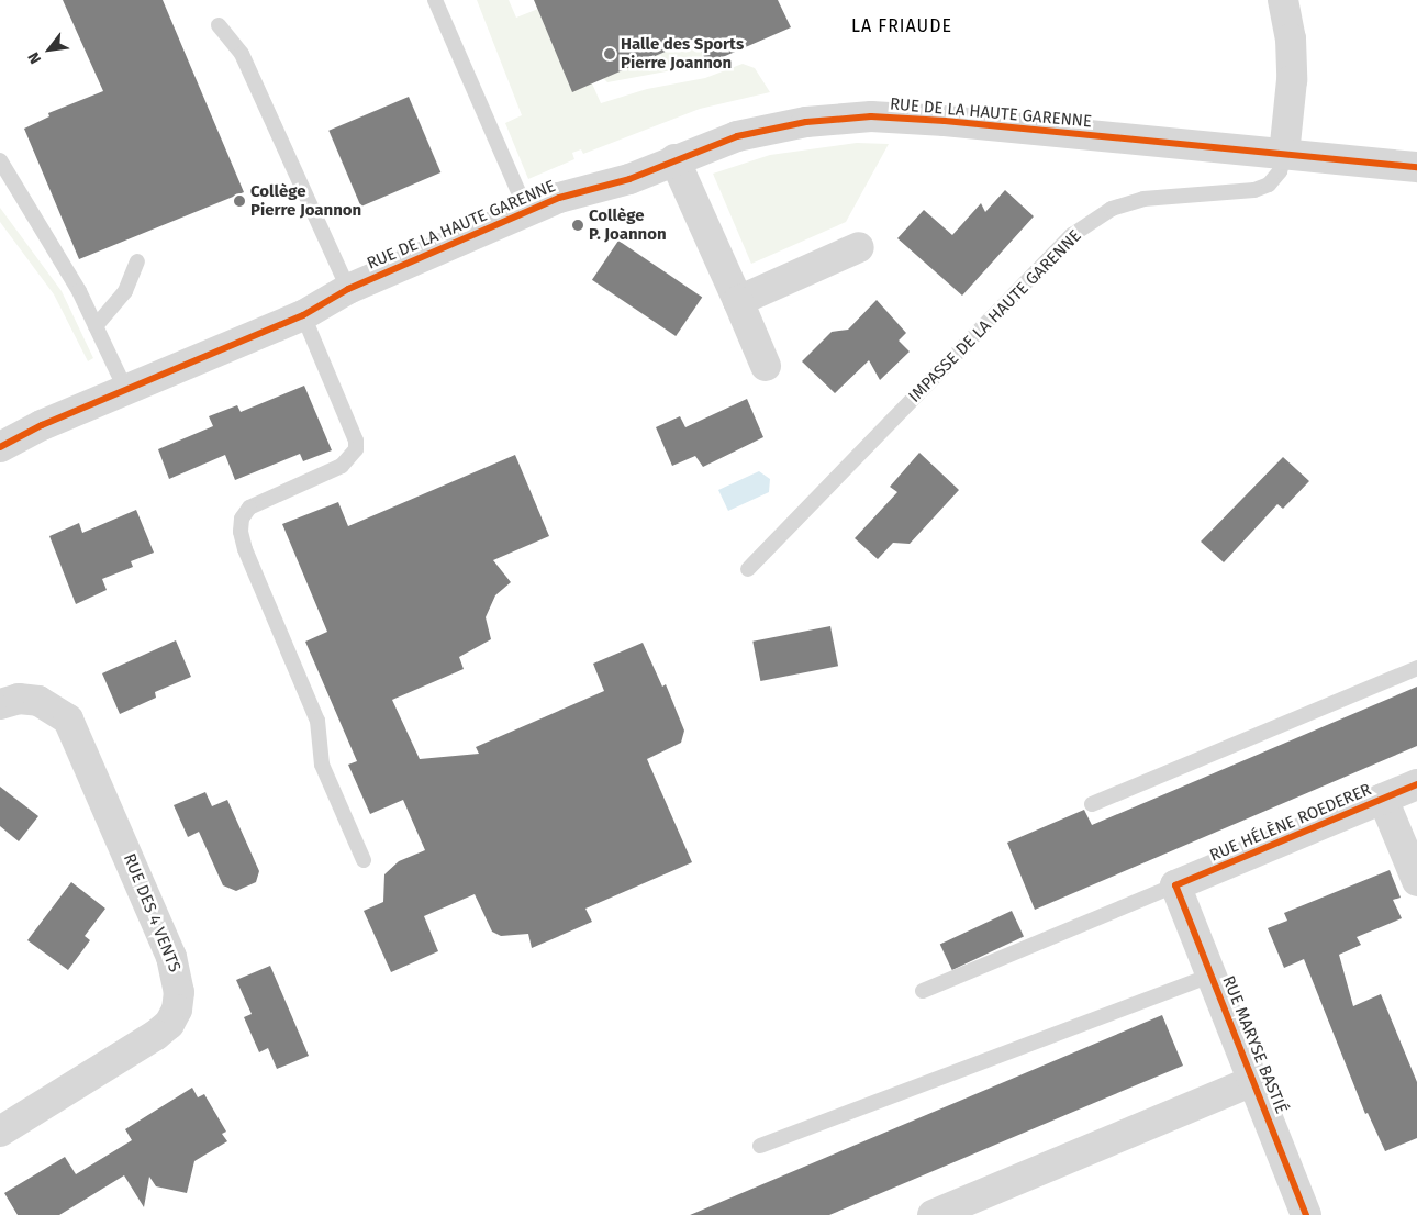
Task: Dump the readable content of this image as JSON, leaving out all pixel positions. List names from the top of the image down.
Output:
{
  "streets": {
    "street": [
      "RUE DE LA HAUTE GARENNE",
      "RUE HÉLÈNE ROEDERER",
      "RUE DES 4 VENTS",
      "RUE MARYSE BASTIÉ"
    ],
    "lane": ["IMPASSE DE LA HAUTE GARENNE"]
  },
  "crossings": [
    ["RUE DE LA HAUTE GARENNE", "IMPASSE DE LA HAUTE GARENNE"],
    ["RUE HÉLÈNE ROEDERER", "RUE MARYSE BASTIÉ"]
  ],
  "districts": ["LA FRIAUDE"],
  "places": ["Halle des Sports Pierre Joannon", "Collège Pierre Joannon", "Collège P. Joannon"],
  "north": "bottom left"
}
